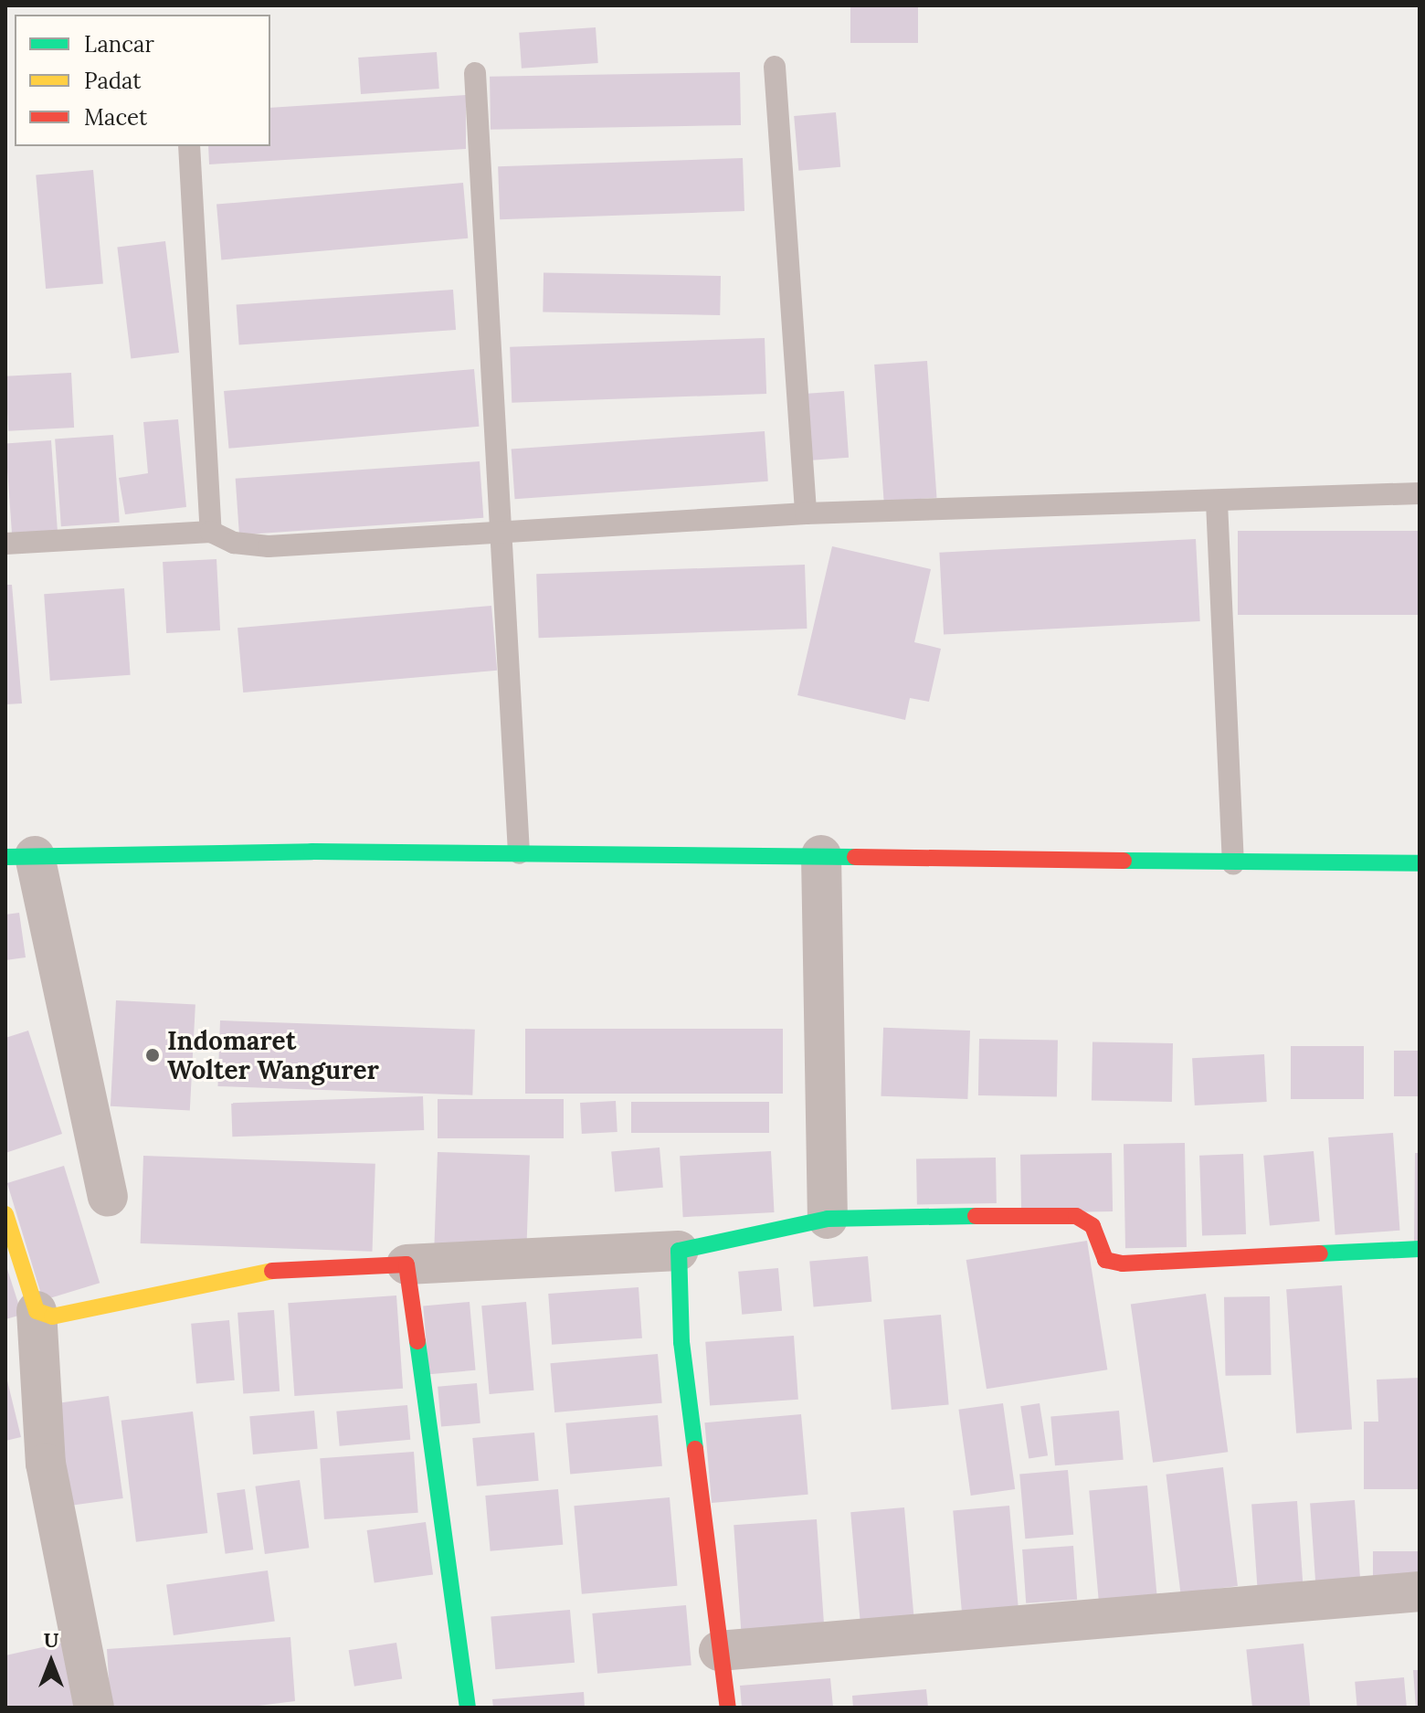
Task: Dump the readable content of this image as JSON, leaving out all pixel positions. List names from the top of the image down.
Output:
{
  "places": ["Indomaret Wolter Wangurer"],
  "legend": ["Lancar", "Padat", "Macet"],
  "north": "top"
}
